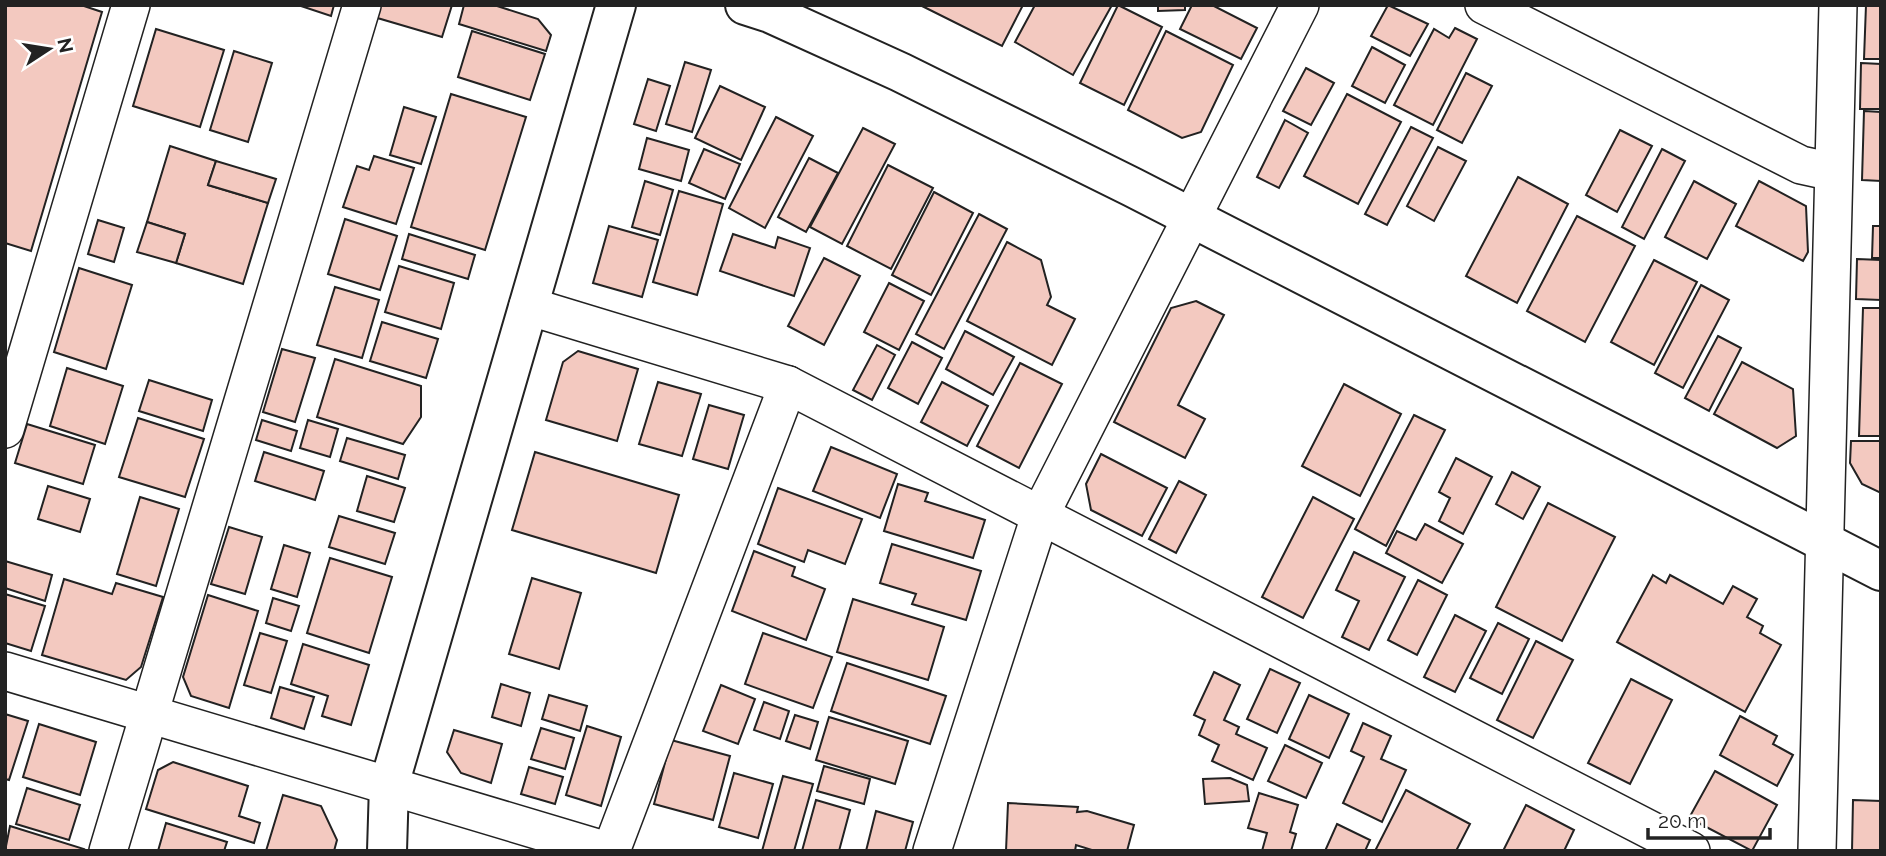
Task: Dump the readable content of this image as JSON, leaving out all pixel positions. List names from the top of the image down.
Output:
{
  "scale_bar": "20 m",
  "north": "right"
}
